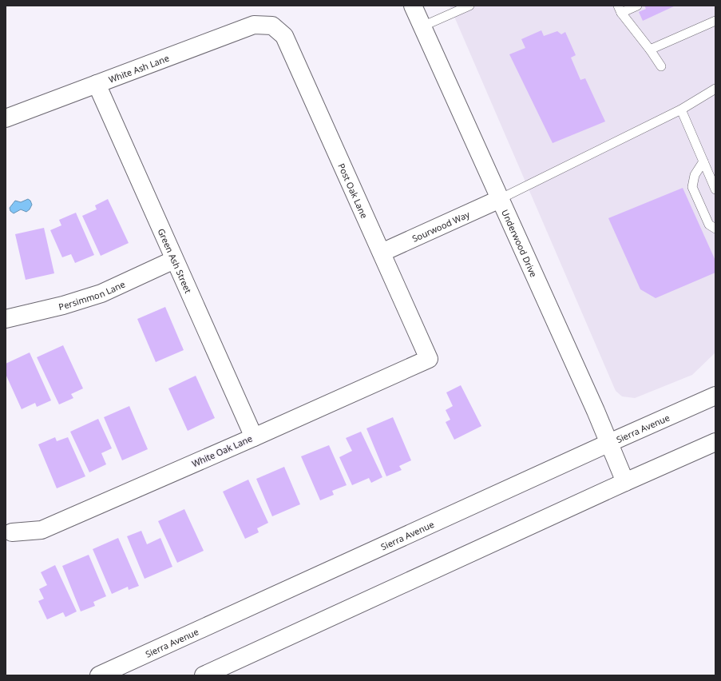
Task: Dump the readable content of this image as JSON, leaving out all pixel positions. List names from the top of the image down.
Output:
{
  "streets": {
    "street": [
      "White Ash Lane",
      "Post Oak Lane",
      "Sourwood Way",
      "Underwood Drive",
      "Green Ash Street",
      "Persimmon Lane",
      "Sierra Avenue",
      "White Oak Lane"
    ]
  },
  "crossings": [
    ["White Ash Lane", "Post Oak Lane"],
    ["White Ash Lane", "Green Ash Street"],
    ["Post Oak Lane", "Sourwood Way"],
    ["Post Oak Lane", "White Oak Lane"],
    ["Sourwood Way", "Underwood Drive"],
    ["Underwood Drive", "Sierra Avenue"],
    ["Green Ash Street", "Persimmon Lane"],
    ["Green Ash Street", "White Oak Lane"]
  ]
}
